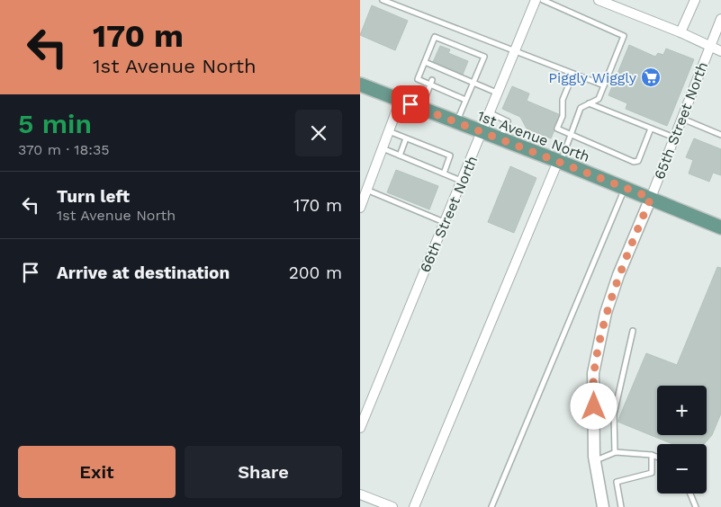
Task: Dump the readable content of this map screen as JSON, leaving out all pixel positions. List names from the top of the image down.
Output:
{
  "streets": {
    "main road": ["1st Avenue North"],
    "street": ["65th Street North", "66th Street North"]
  },
  "crossings": [
    ["65th Street North", "1st Avenue North"],
    ["1st Avenue North", "66th Street North"]
  ],
  "places": {
    "supermarket": ["Piggly Wiggly"]
  },
  "page": {
    "turn": ["170 m", "1st Avenue North"],
    "heading": ["5 min", "370 m · 18:35"],
    "list": [
      {
        "name": "Turn left",
        "note": "1st Avenue North",
        "value": "170 m"
      },
      {
        "name": "Arrive at destination",
        "value": "200 m"
      }
    ],
    "map_buttons": ["+", "−"],
    "buttons": ["Exit", "Share"]
  }
}
